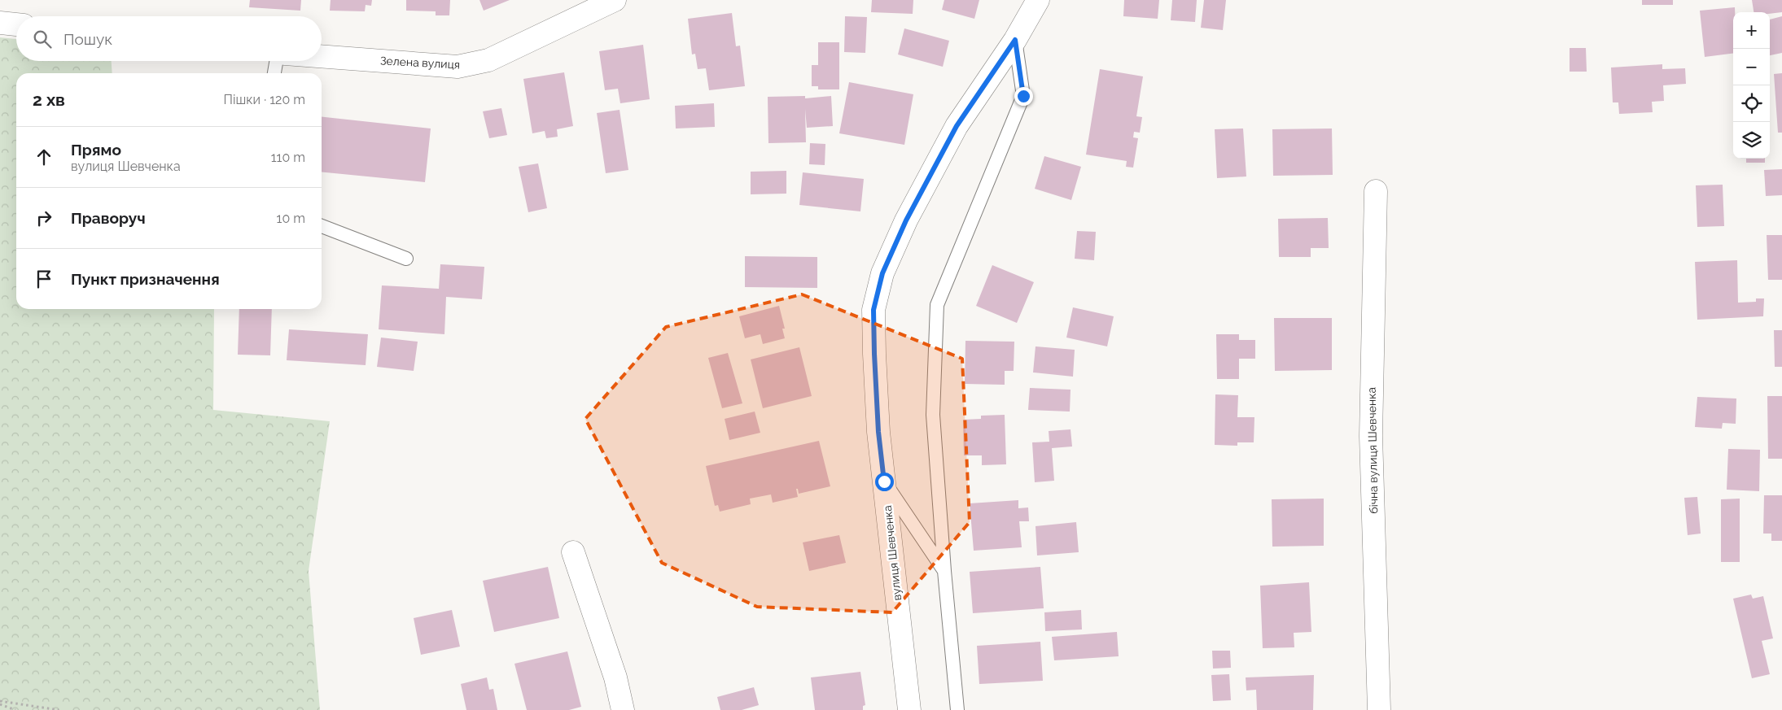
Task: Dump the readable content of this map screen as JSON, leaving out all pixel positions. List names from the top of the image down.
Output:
{
  "streets": {
    "street": ["Зелена вулиця", "бічна вулиця Шевченка", "вулиця Шевченка"]
  },
  "page": {
    "map_buttons": ["+", "−"],
    "search": "Пошук",
    "heading": ["2 хв", "Пішки · 120 m"],
    "list": [
      ["Прямо", "вулиця Шевченка", "110 m"],
      ["Праворуч", "10 m"],
      "Пункт призначення"
    ]
  }
}
